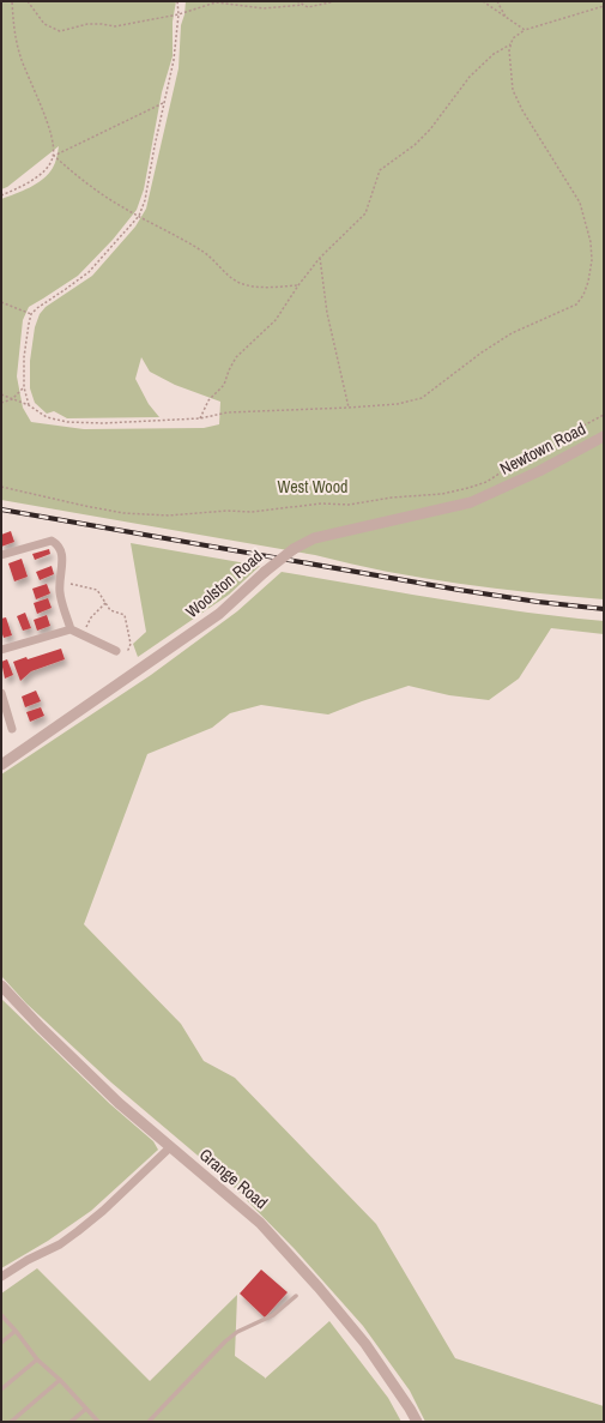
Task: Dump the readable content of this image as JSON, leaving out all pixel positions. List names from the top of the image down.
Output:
{
  "streets": {
    "street": ["Newtown Road", "Woolston Road", "Grange Road"]
  },
  "crossings": [
    ["Newtown Road", "Woolston Road"]
  ],
  "parks": ["West Wood"]
}
